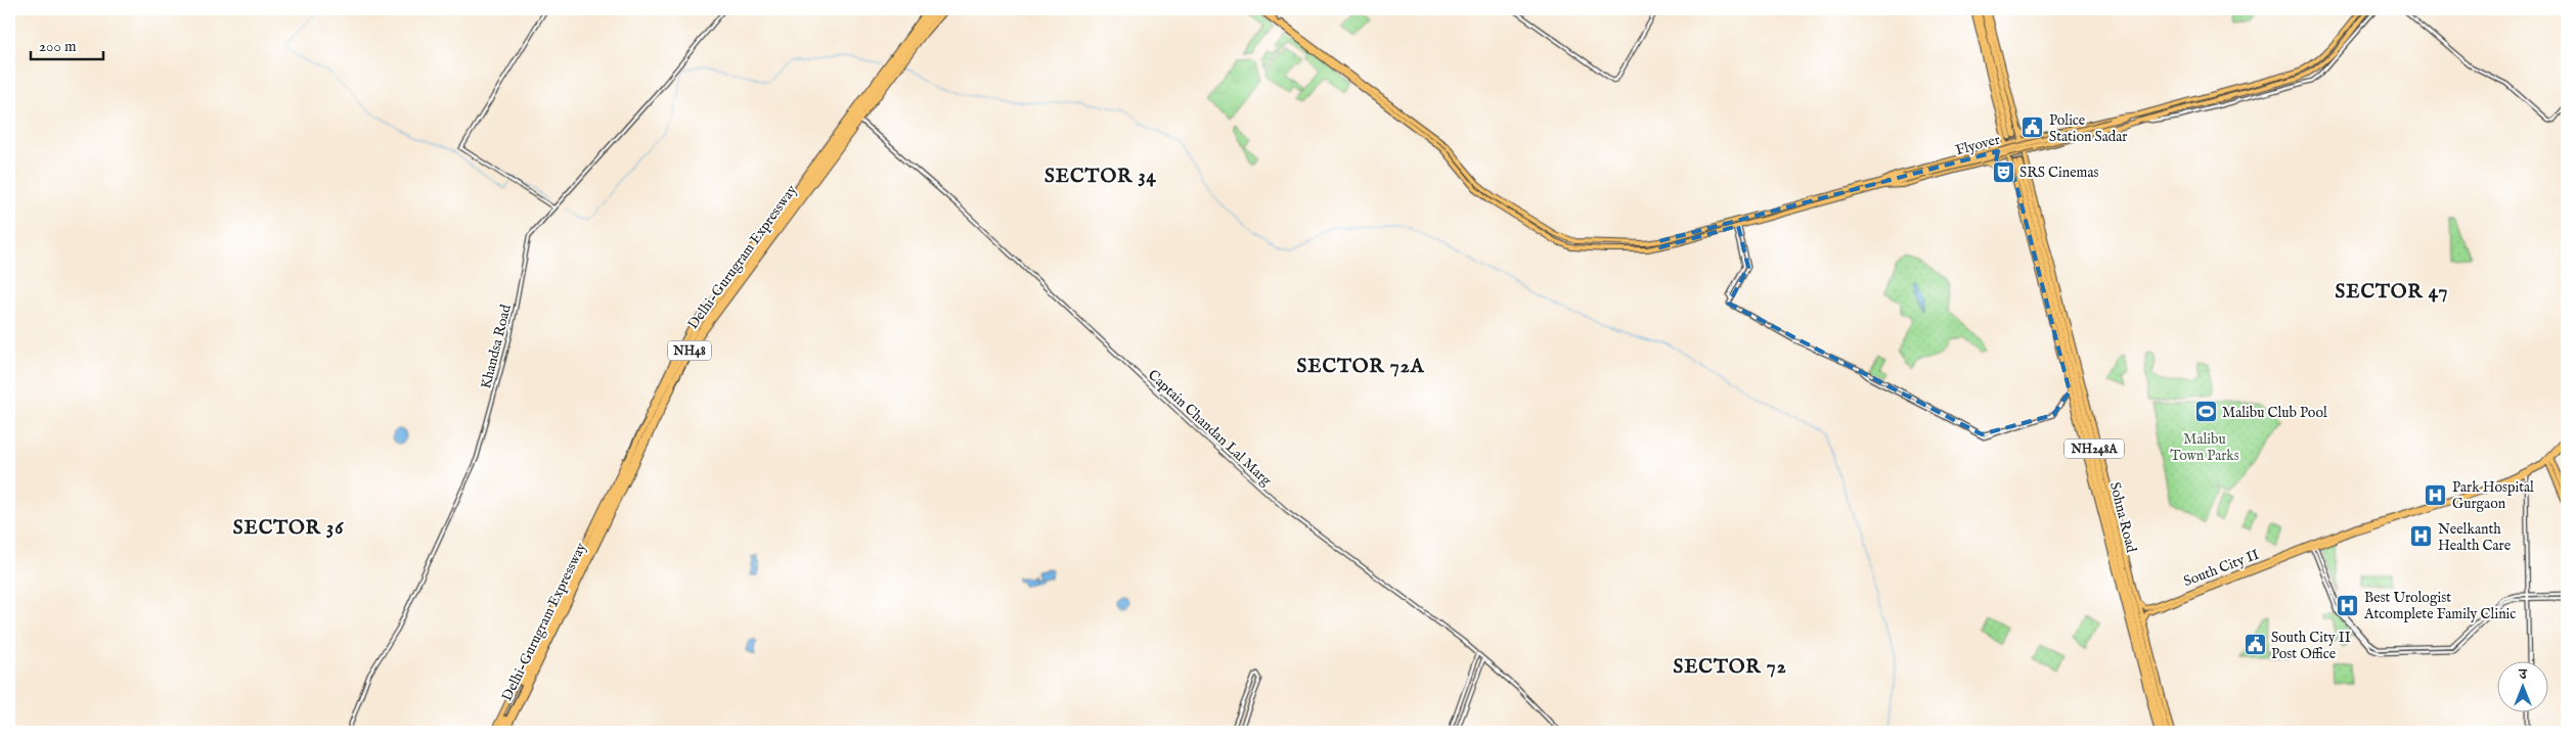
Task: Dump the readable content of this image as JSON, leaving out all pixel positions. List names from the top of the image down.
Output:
{
  "streets": {
    "highway": [
      "Delhi-Gurugram Expressway",
      "NH48",
      "NH248A",
      "Sohna Road"
    ],
    "main road": ["Flyover", "South City II"],
    "street": ["Khandsa Road", "Captain Chandan Lal Marg"]
  },
  "crossings": [
    ["NH248A", "Sohna Road"]
  ],
  "districts": [
    "SECTOR 34",
    "SECTOR 47",
    "SECTOR 72A",
    "SECTOR 36",
    "SECTOR 72"
  ],
  "parks": ["Malibu Town Parks"],
  "places": {
    "public building": ["Police Station Sadar", "South City II Post Office"],
    "theatre": ["SRS Cinemas"],
    "sports": ["Malibu Club Pool"],
    "hospital": ["Park Hospital Gurgaon", "Neelkanth Health Care", "Best Urologist Atcomplete Family Clinic"]
  },
  "scale_bar": "200 m",
  "north": "top"
}
